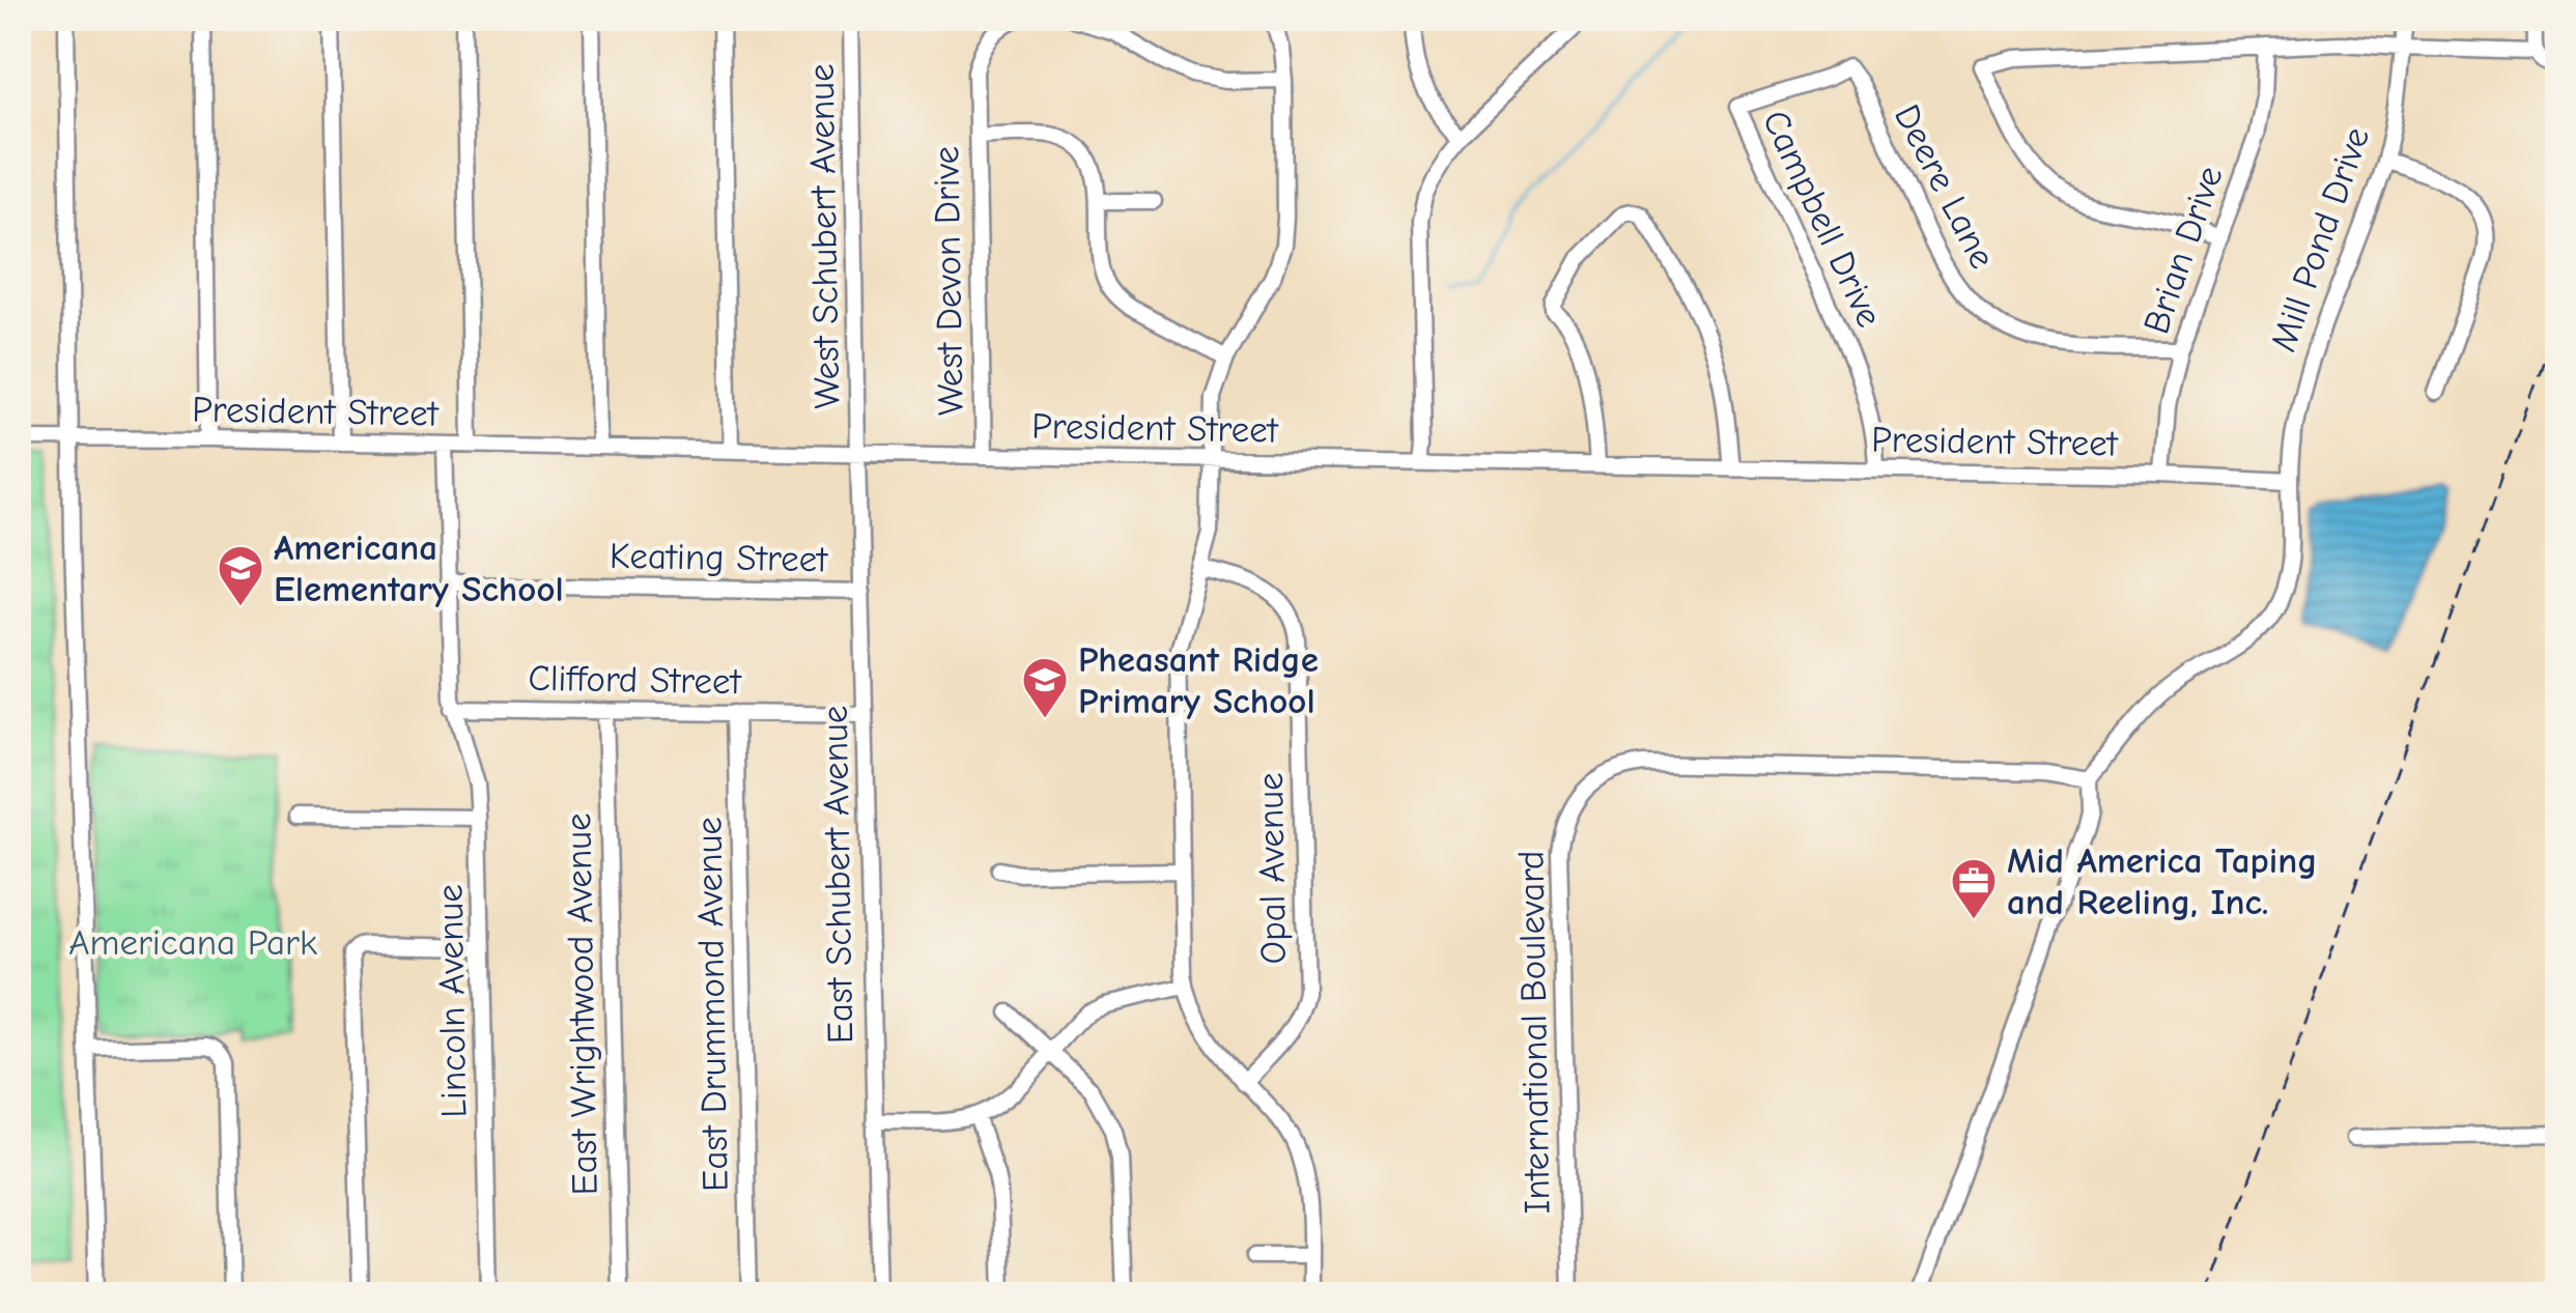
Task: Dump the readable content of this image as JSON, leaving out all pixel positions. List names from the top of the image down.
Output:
{
  "streets": {
    "street": [
      "Deere Lane",
      "Campbell Drive",
      "West Schubert Avenue",
      "Mill Pond Drive",
      "Brian Drive",
      "West Devon Drive",
      "President Street",
      "Keating Street",
      "Clifford Street",
      "Opal Avenue",
      "East Schubert Avenue",
      "Lincoln Avenue",
      "East Wrightwood Avenue",
      "East Drummond Avenue",
      "International Boulevard"
    ]
  },
  "crossings": [
    ["Deere Lane", "Campbell Drive"],
    ["Deere Lane", "Brian Drive"],
    ["Campbell Drive", "President Street"],
    ["West Schubert Avenue", "President Street"],
    ["West Schubert Avenue", "East Schubert Avenue"],
    ["Mill Pond Drive", "President Street"],
    ["Mill Pond Drive", "International Boulevard"],
    ["Brian Drive", "President Street"],
    ["West Devon Drive", "President Street"],
    ["President Street", "East Schubert Avenue"],
    ["Keating Street", "East Schubert Avenue"],
    ["Clifford Street", "East Schubert Avenue"],
    ["Clifford Street", "Lincoln Avenue"],
    ["Clifford Street", "East Wrightwood Avenue"],
    ["Clifford Street", "East Drummond Avenue"]
  ],
  "parks": ["Americana Park"],
  "places": {
    "school or university": ["Americana Elementary School", "Pheasant Ridge Primary School"],
    "office": ["Mid America Taping and Reeling, Inc."]
  }
}
